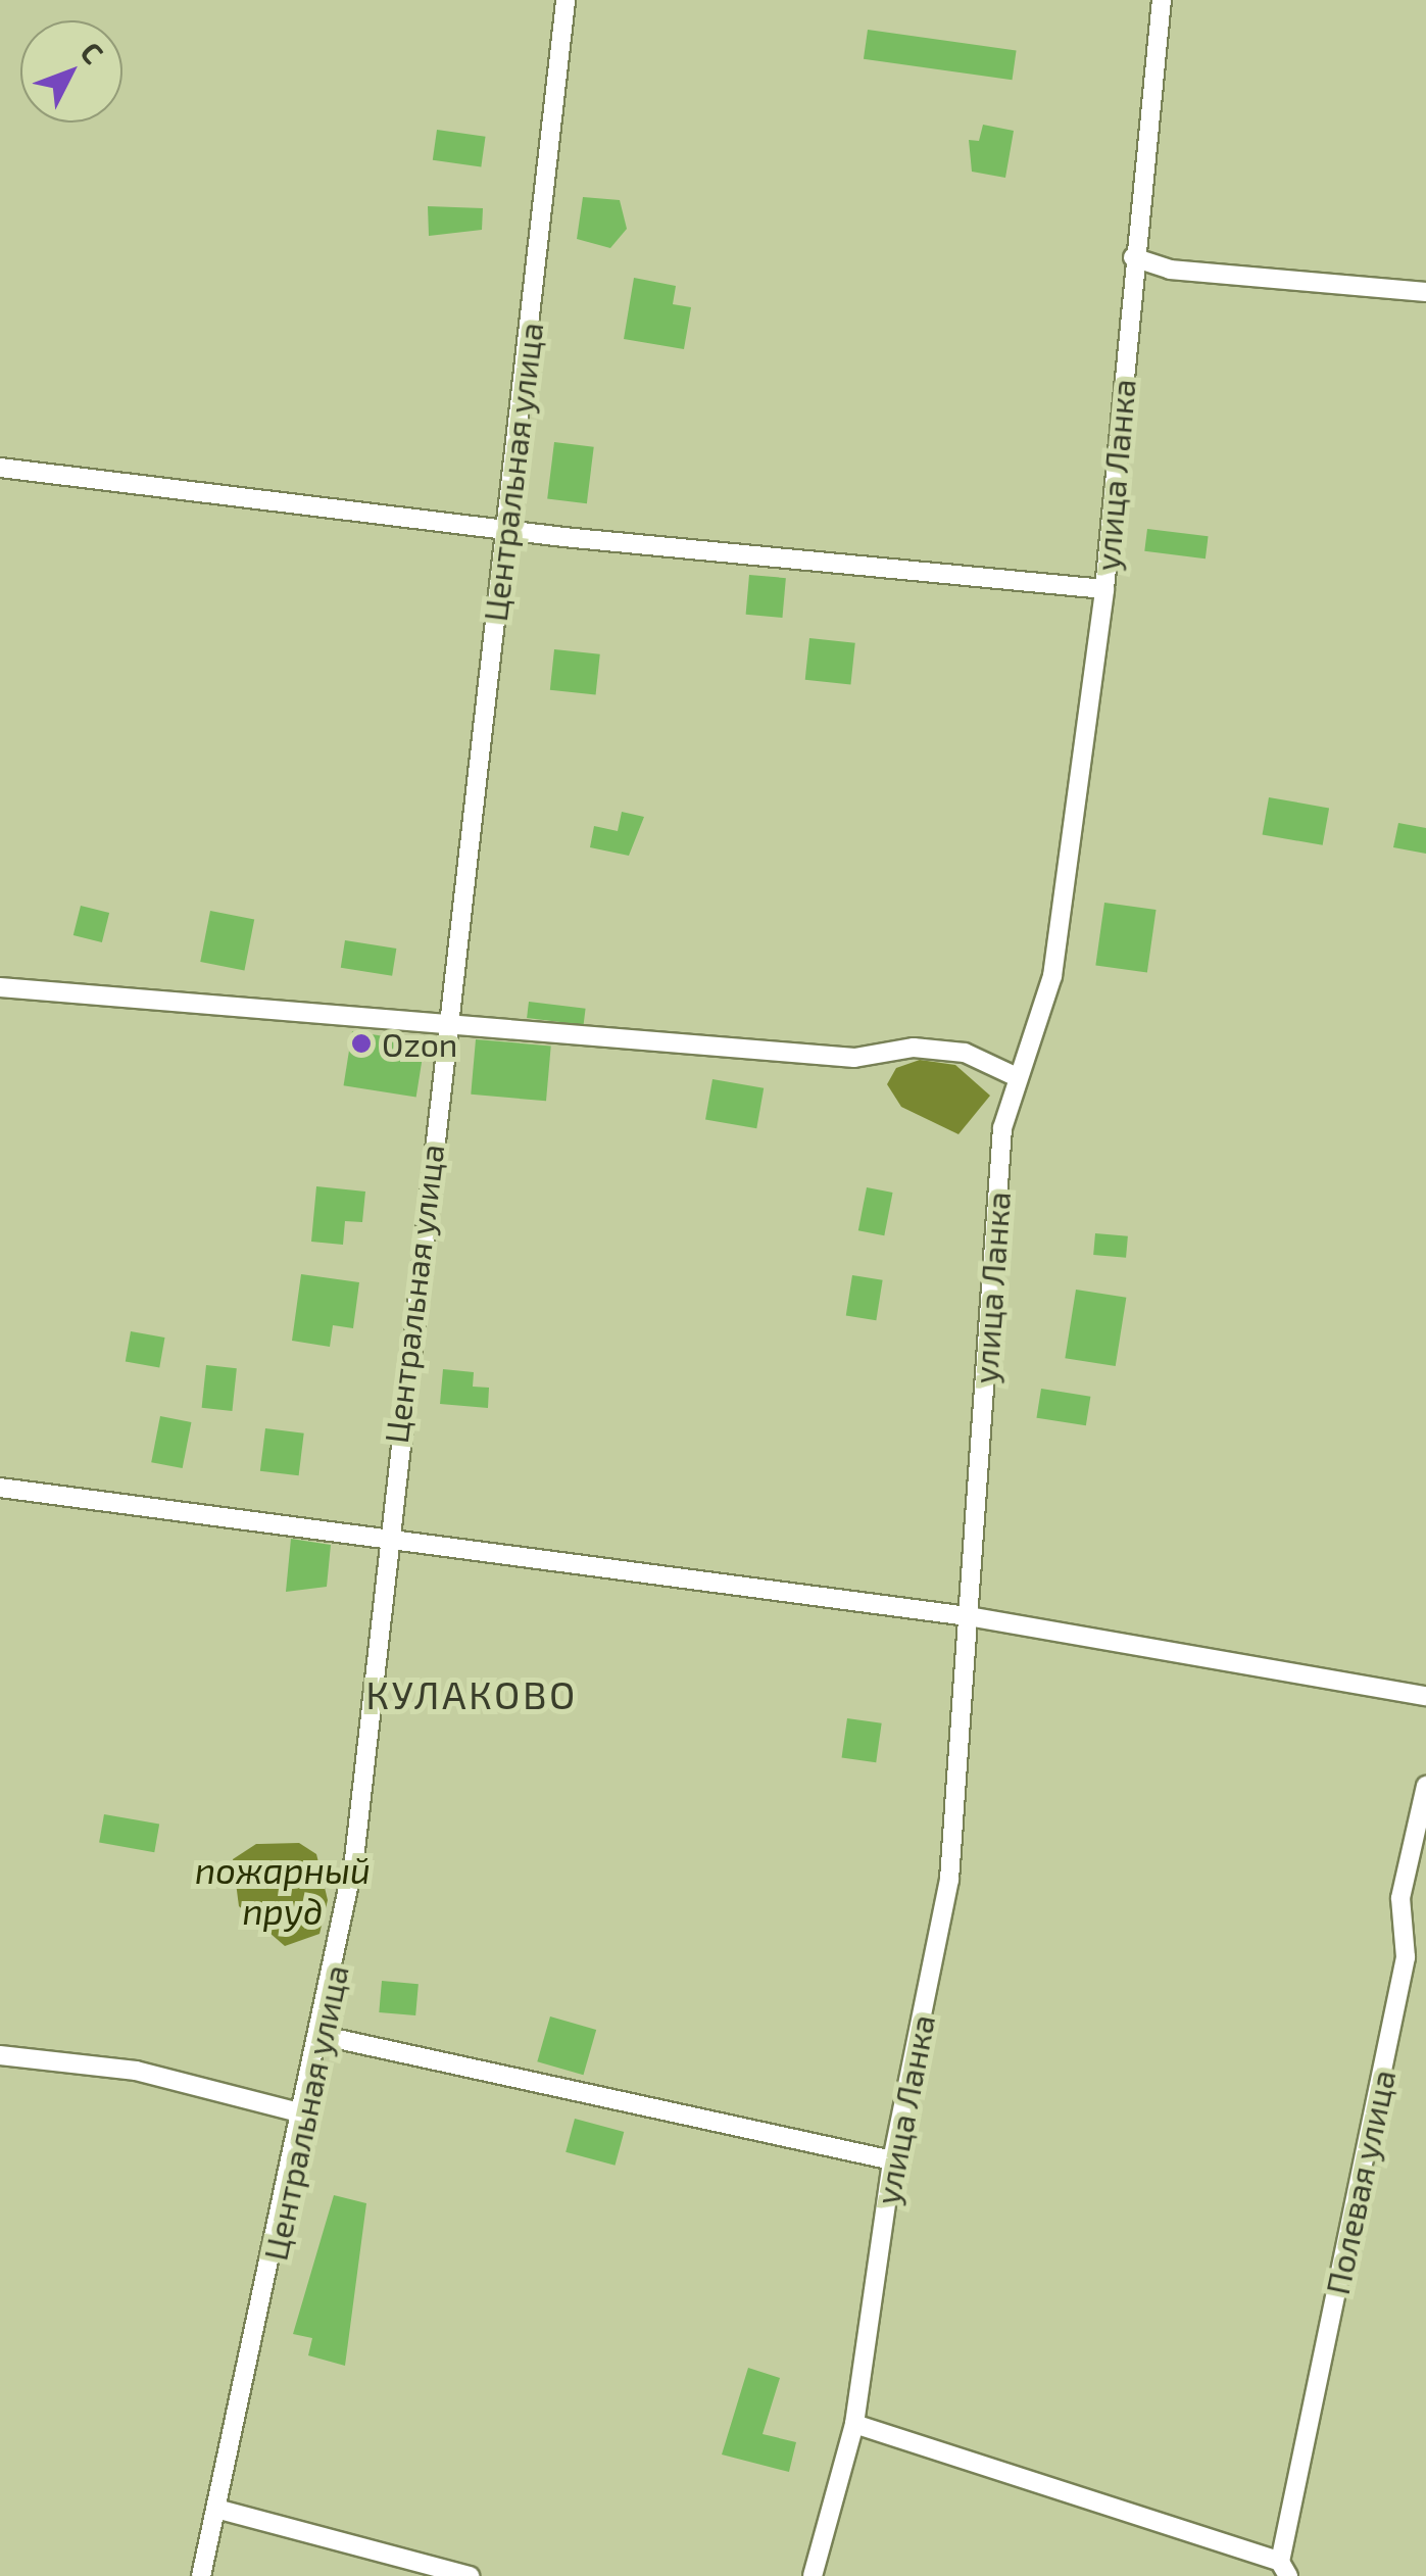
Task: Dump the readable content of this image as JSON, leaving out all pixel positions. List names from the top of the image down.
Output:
{
  "streets": {
    "street": ["Центральная улица", "улица Ланка", "Полевая улица"]
  },
  "districts": ["КУЛАКОВО"],
  "water": ["пожарный пруд"],
  "places": ["Ozon"],
  "north": "top right"
}
